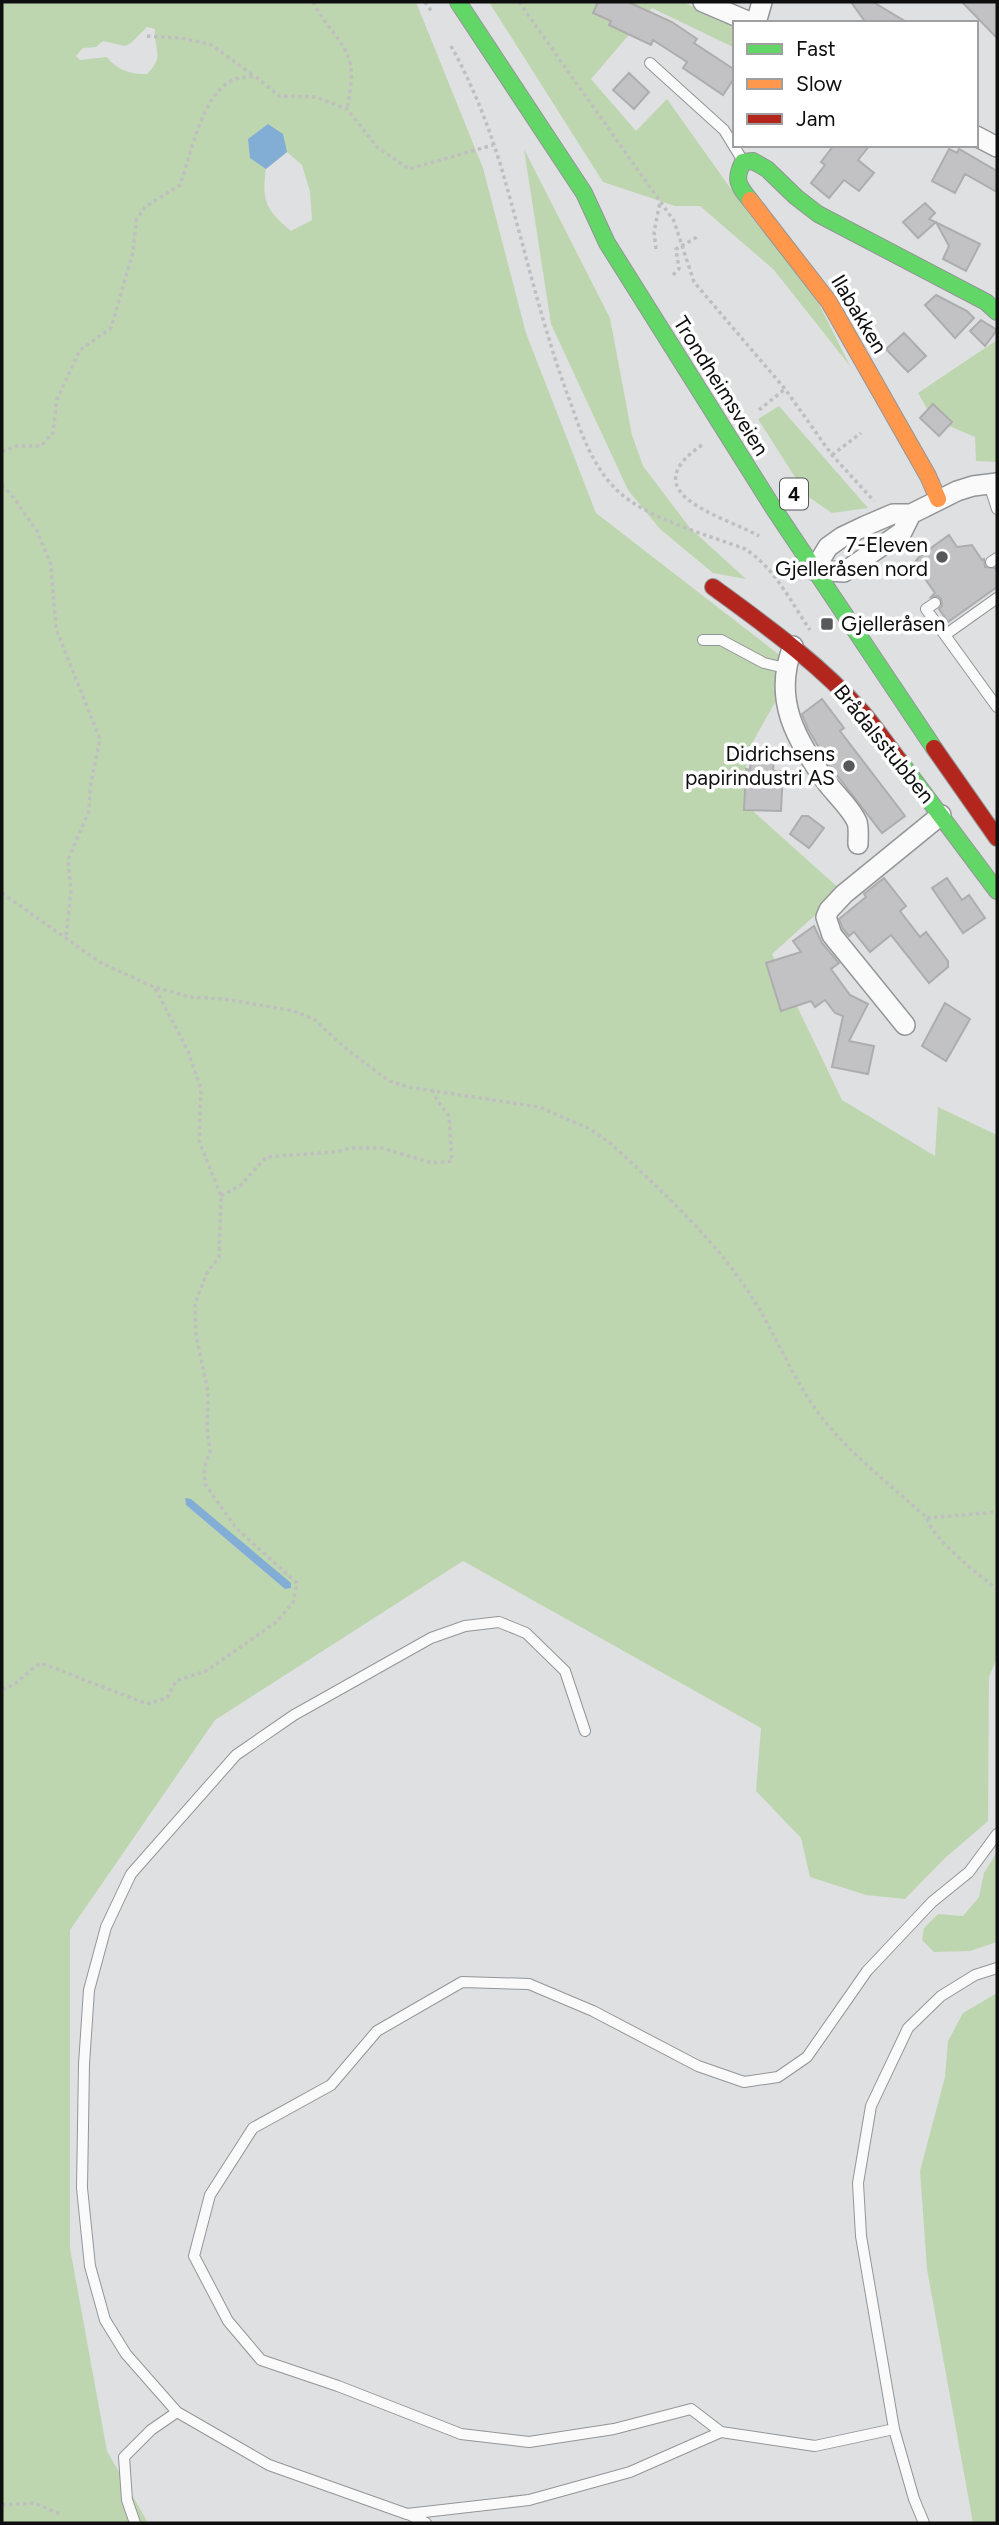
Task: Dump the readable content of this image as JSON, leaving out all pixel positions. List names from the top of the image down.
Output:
{
  "streets": {
    "main road": [
      "Ilabakken",
      "Trondheimsveien",
      "4",
      "Brådalsstubben"
    ]
  },
  "places": {
    "other": ["7-Eleven Gjelleråsen nord", "Didrichsens papirindustri AS"],
    "transit": ["Gjelleråsen"]
  },
  "legend": ["Fast", "Slow", "Jam"]
}
